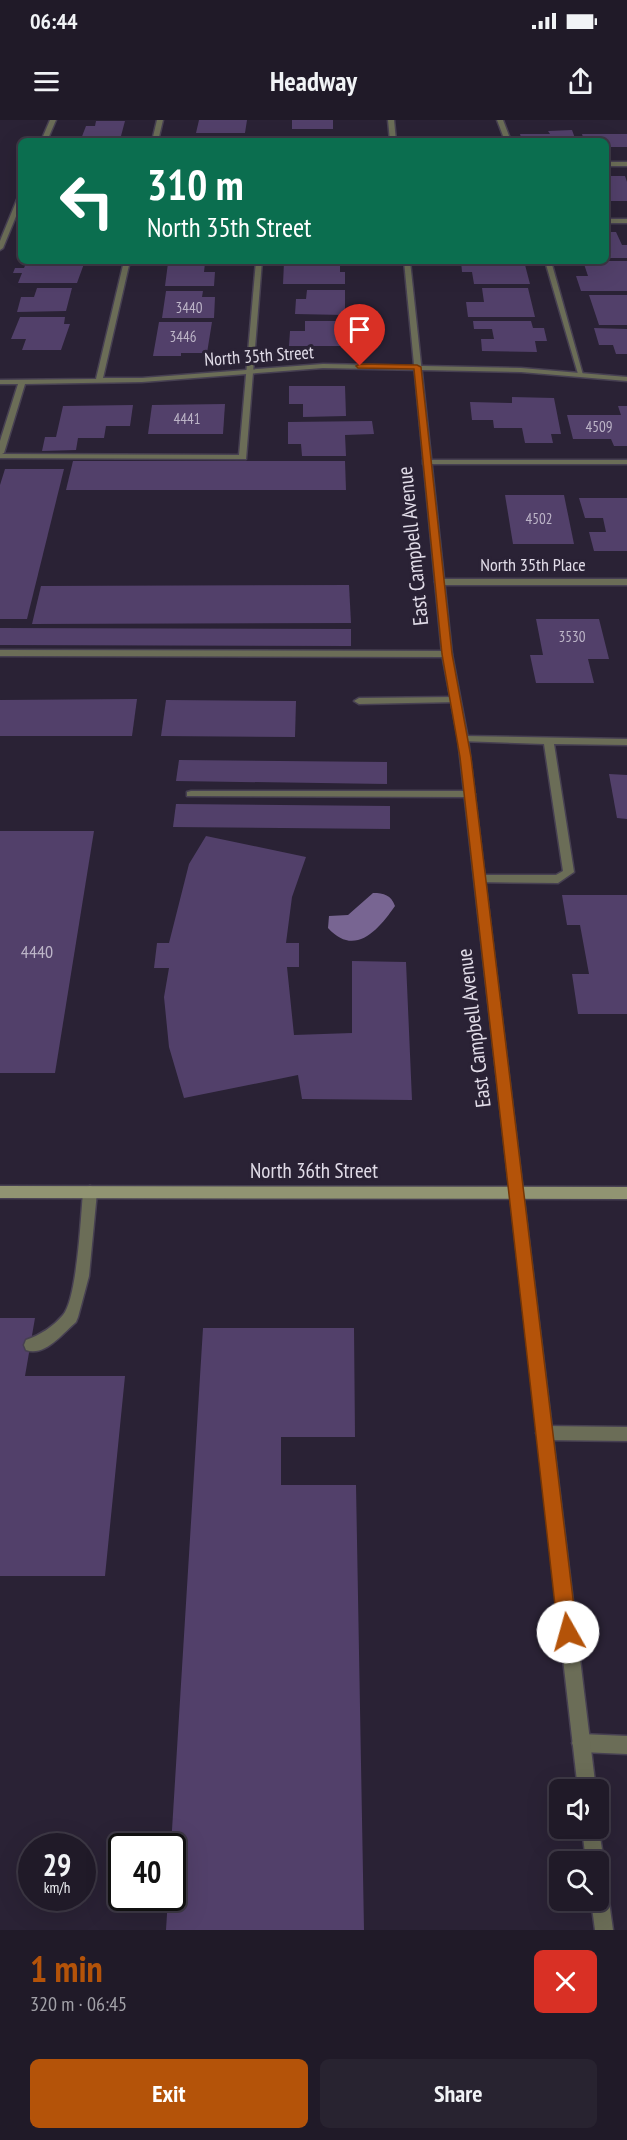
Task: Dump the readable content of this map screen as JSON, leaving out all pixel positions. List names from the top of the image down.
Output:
{
  "streets": {
    "main road": ["North 36th Street"],
    "street": ["North 35th Street", "East Campbell Avenue", "North 35th Place"]
  },
  "crossings": [
    ["North 35th Street", "East Campbell Avenue"],
    ["East Campbell Avenue", "North 35th Place"],
    ["East Campbell Avenue", "North 36th Street"]
  ],
  "house_numbers": [
    "3440",
    "3446",
    "4441",
    "4509",
    "4502",
    "3530",
    "4440"
  ],
  "page": {
    "status": "06:44",
    "header": "Headway",
    "turn": ["310 m", "North 35th Street"],
    "speed": "29 km/h",
    "limit": "40",
    "heading": ["1 min", "320 m · 06:45"],
    "buttons": ["Exit", "Share"]
  }
}
